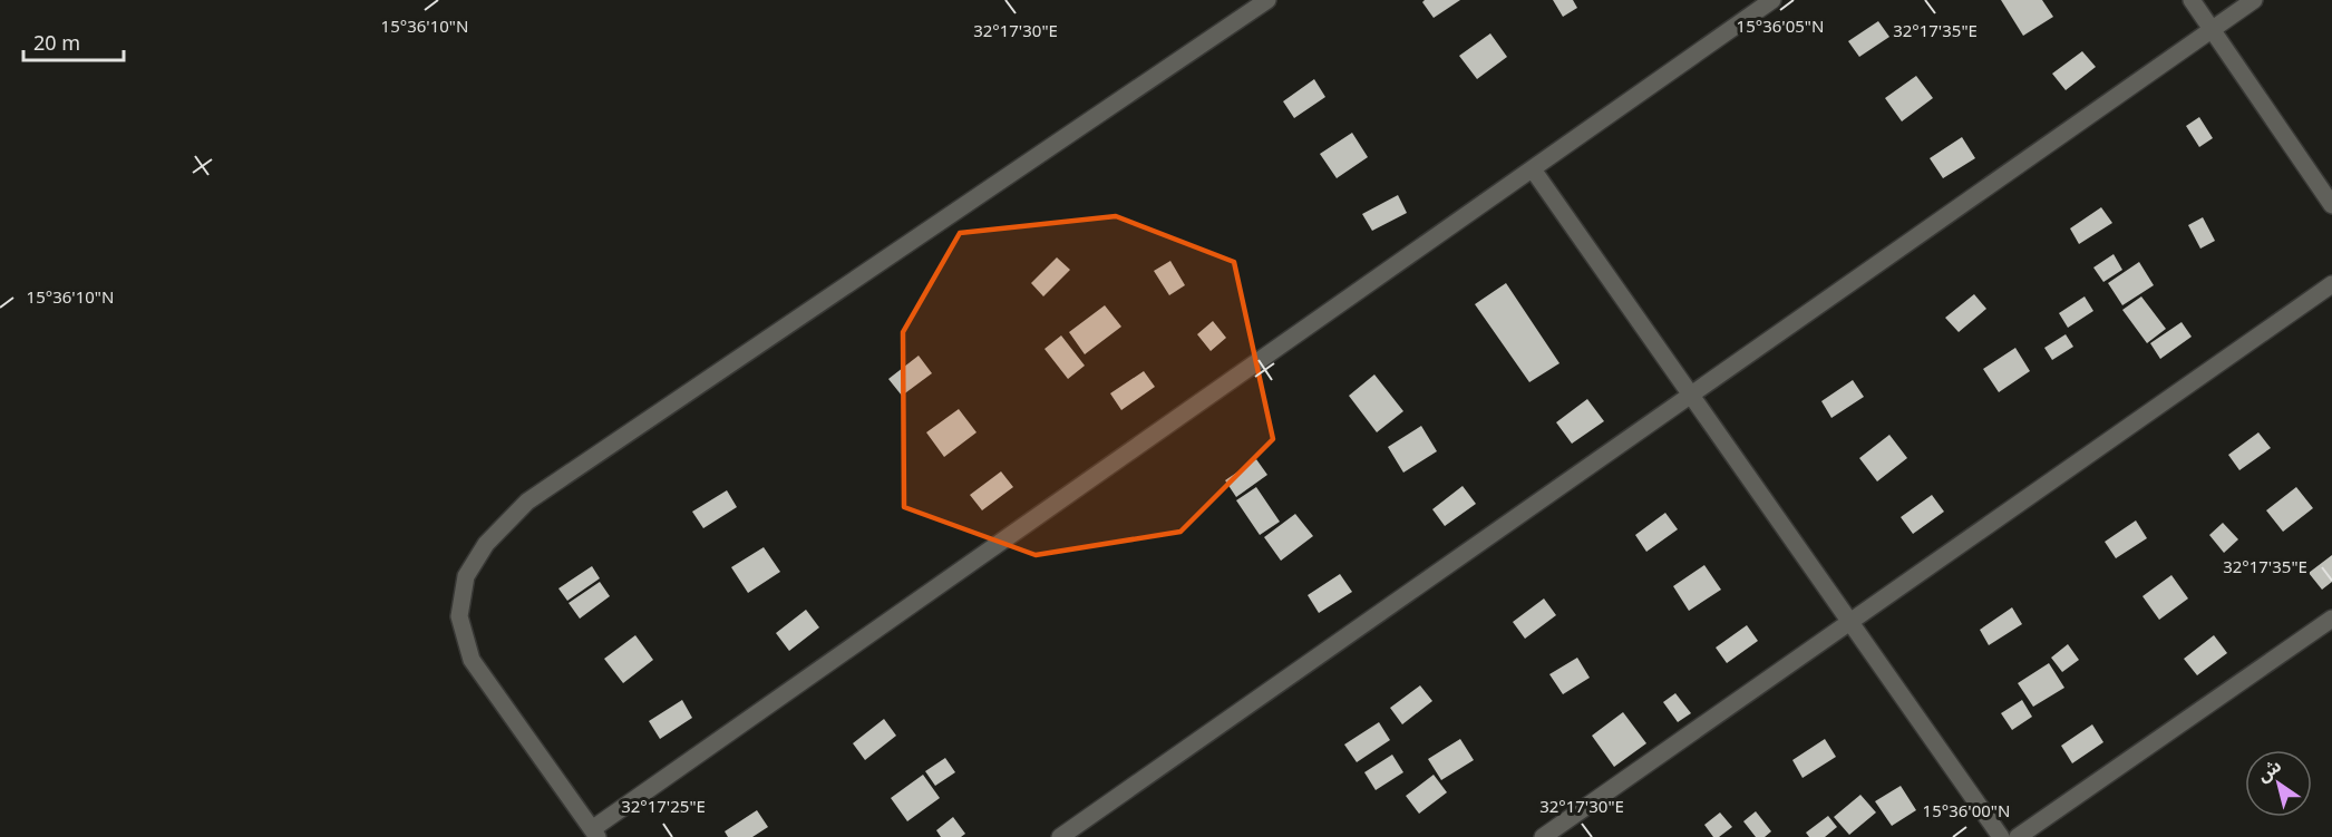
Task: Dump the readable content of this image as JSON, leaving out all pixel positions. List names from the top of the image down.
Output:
{
  "scale_bar": "20 m",
  "north": "top left",
  "coordinates": [
    "15°36'10\"N",
    "15°36'05\"N",
    "32°17'30\"E",
    "32°17'35\"E",
    "32°17'25\"E",
    "15°36'00\"N"
  ]
}
